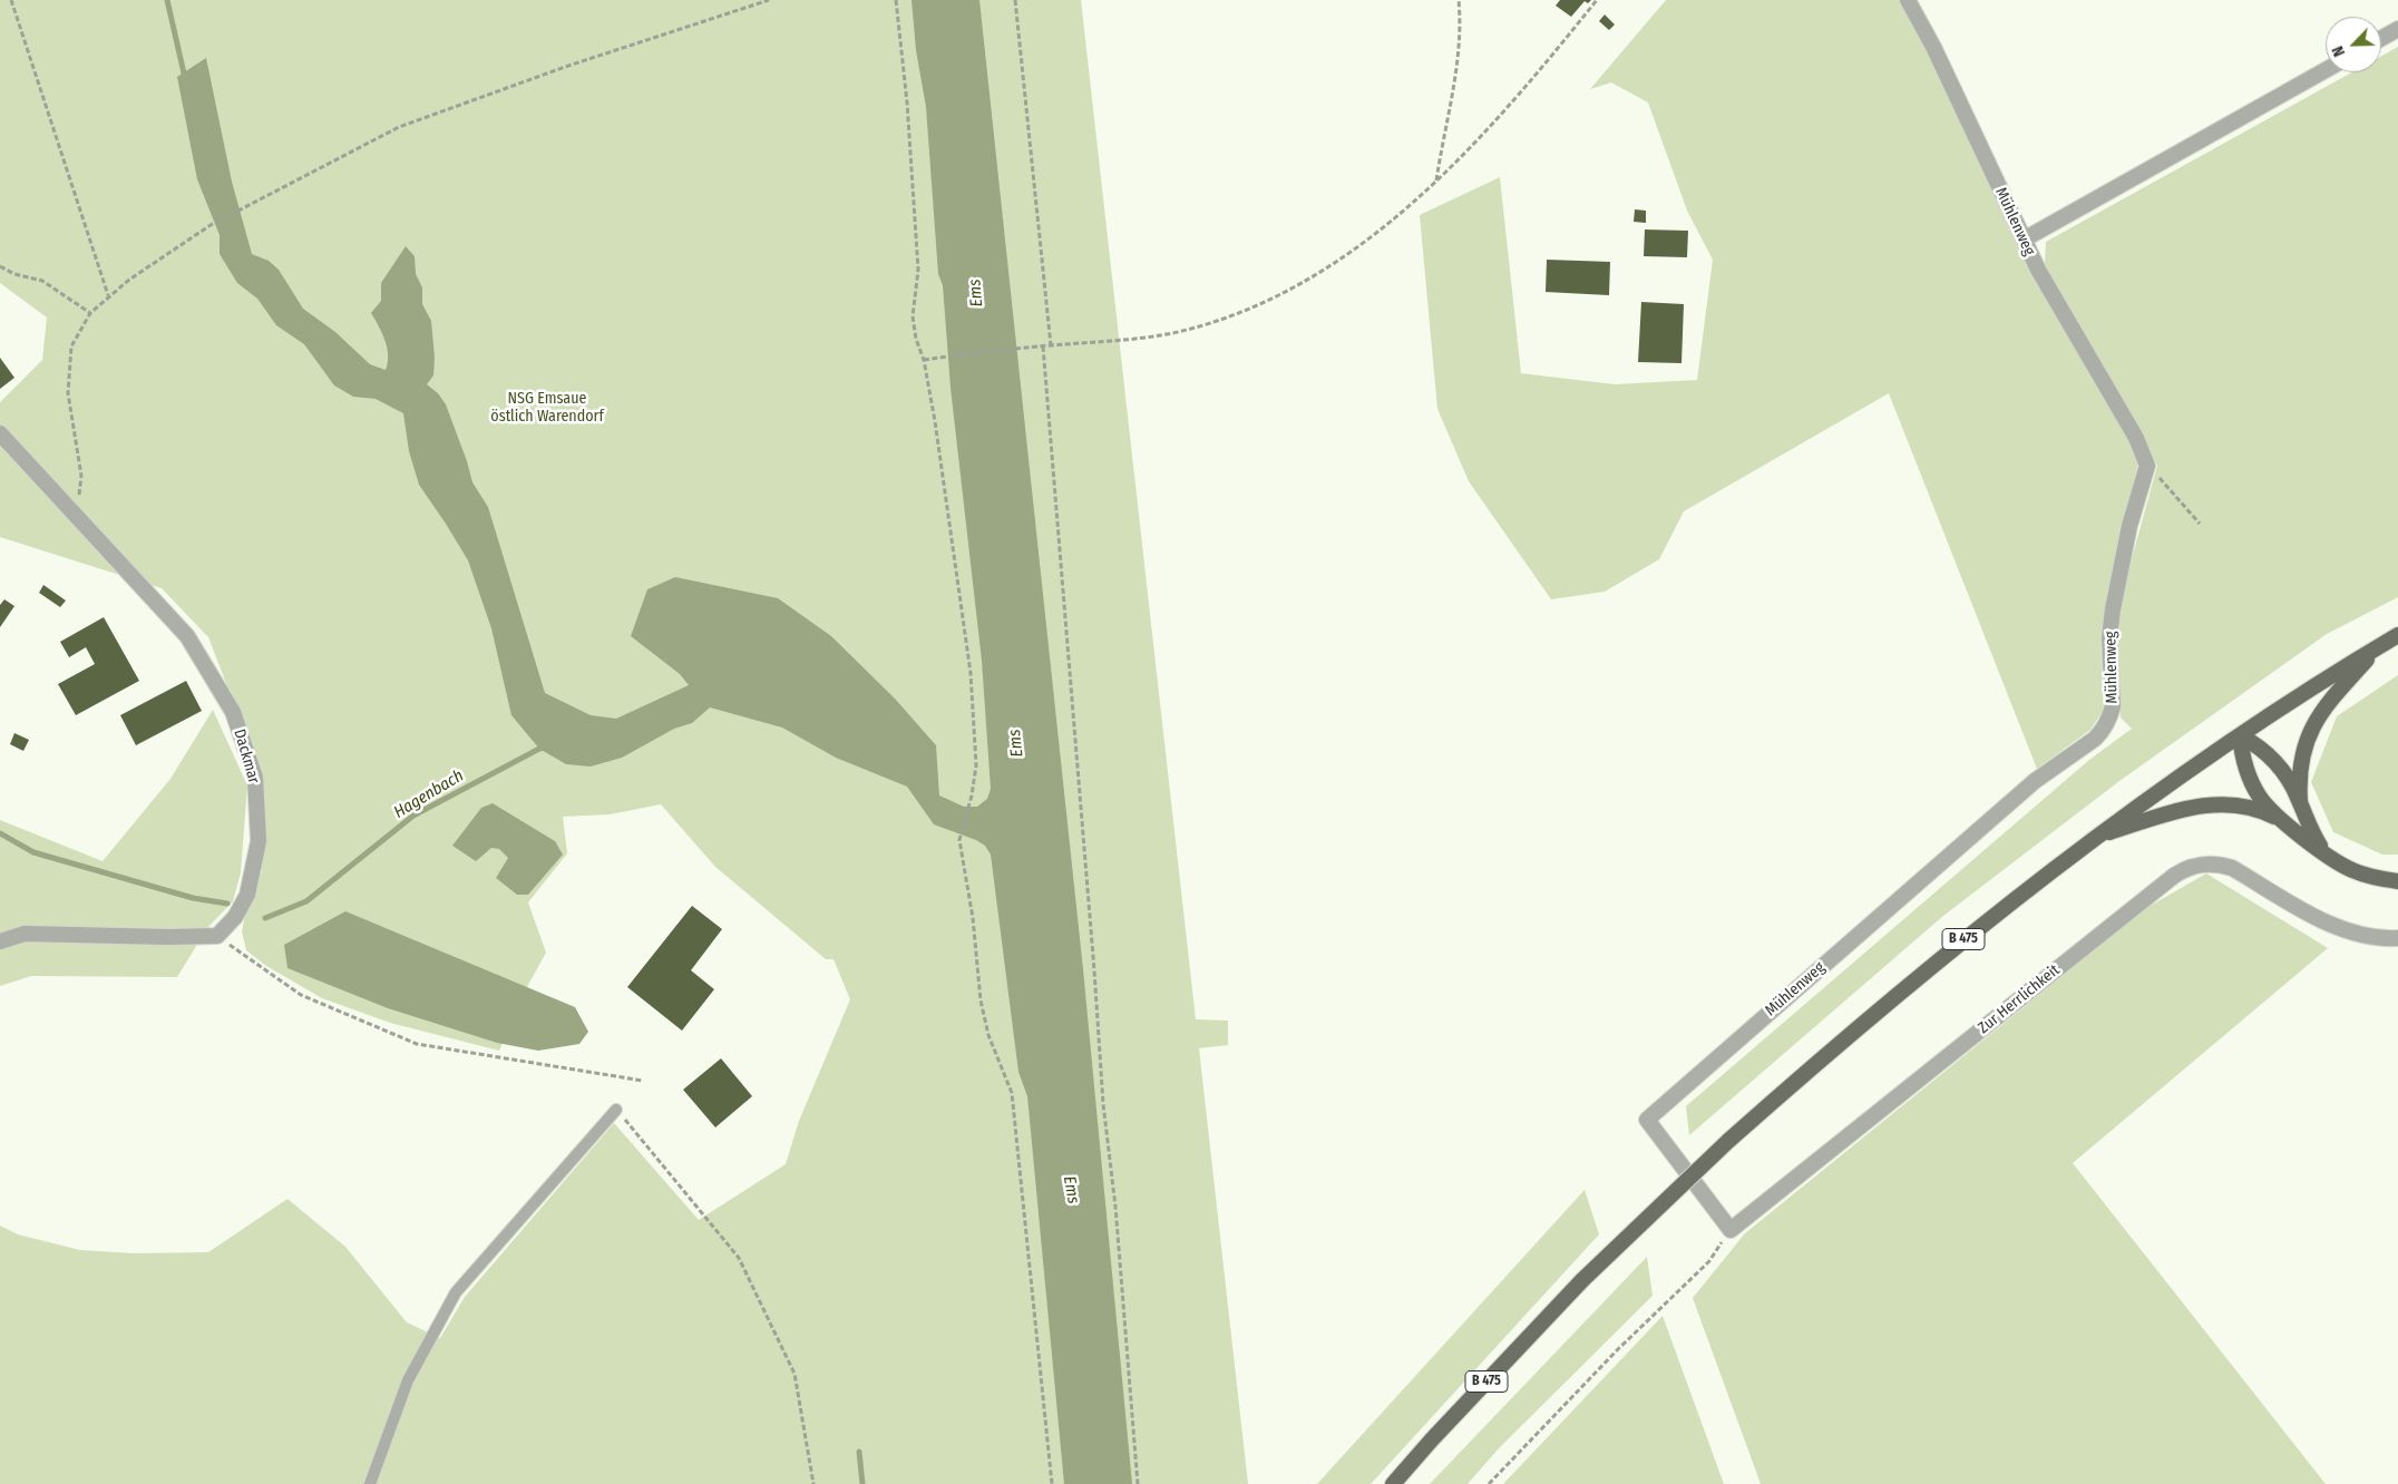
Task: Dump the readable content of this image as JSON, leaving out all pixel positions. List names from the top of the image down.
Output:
{
  "streets": {
    "main road": ["B 475"],
    "street": ["Mühlenweg", "Dackmar", "Zur Herrlichkeit"]
  },
  "crossings": [
    ["Mühlenweg", "Zur Herrlichkeit"]
  ],
  "water": ["Ems", "Hagenbach"],
  "parks": ["NSG Emsaue östlich Warendorf"],
  "north": "bottom left"
}
